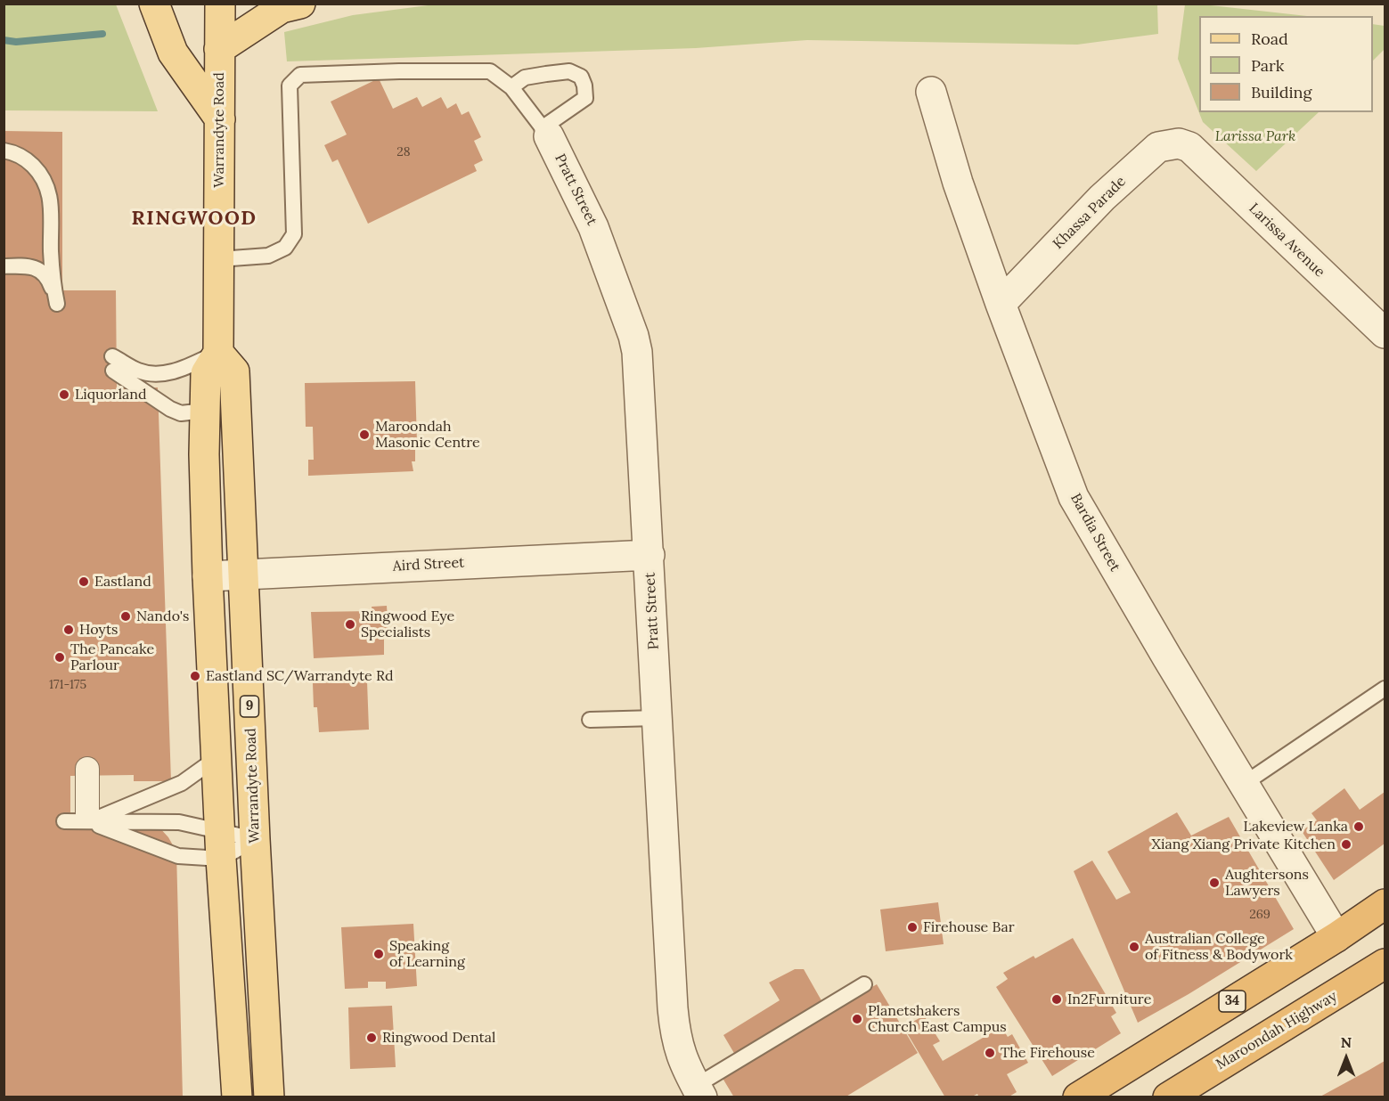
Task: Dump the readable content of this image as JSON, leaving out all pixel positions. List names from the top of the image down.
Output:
{
  "streets": {
    "highway": ["34", "Maroondah Highway"],
    "main road": ["Warrandyte Road", "9"],
    "street": [
      "Pratt Street",
      "Khassa Parade",
      "Larissa Avenue",
      "Bardia Street",
      "Aird Street"
    ]
  },
  "crossings": [
    ["Warrandyte Road", "Aird Street"],
    ["Pratt Street", "Aird Street"],
    ["Khassa Parade", "Larissa Avenue"],
    ["Khassa Parade", "Bardia Street"],
    ["Bardia Street", "34"]
  ],
  "districts": ["RINGWOOD"],
  "parks": ["Larissa Park"],
  "places": [
    "Liquorland",
    "Maroondah Masonic Centre",
    "Eastland",
    "Nando's",
    "Ringwood Eye Specialists",
    "Hoyts",
    "The Pancake Parlour",
    "Eastland SC/Warrandyte Rd",
    "Lakeview Lanka",
    "Xiang Xiang Private Kitchen",
    "Aughtersons Lawyers",
    "Firehouse Bar",
    "Australian College of Fitness & Bodywork",
    "Speaking of Learning",
    "In2Furniture",
    "Planetshakers Church East Campus",
    "Ringwood Dental",
    "The Firehouse"
  ],
  "house_numbers": ["28", "171-175", "269"],
  "legend": ["Road", "Park", "Building"],
  "north": "top"
}
